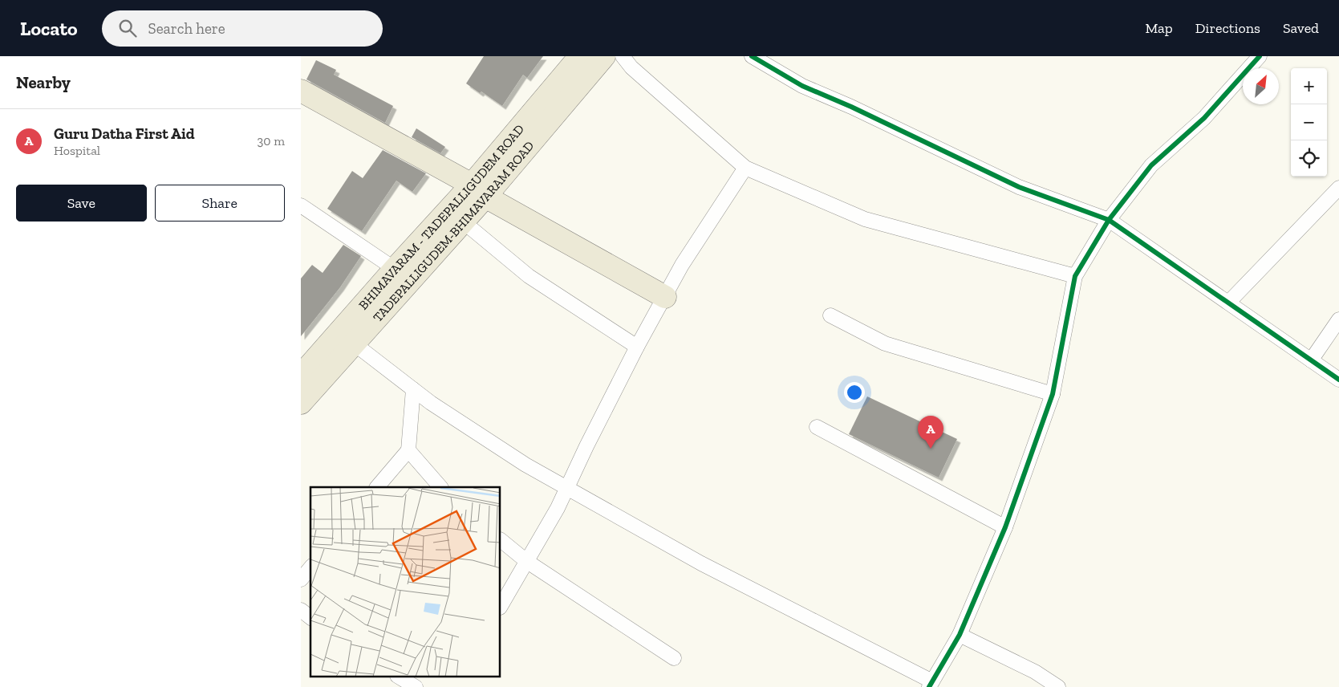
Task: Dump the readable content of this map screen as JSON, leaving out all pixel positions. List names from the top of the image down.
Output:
{
  "streets": {
    "main road": ["BHIMAVARAM - TADEPALLIGUDEM ROAD", "TADEPALLIGUDEM-BHIMAVARAM ROAD"]
  },
  "crossings": [
    ["BHIMAVARAM - TADEPALLIGUDEM ROAD", "TADEPALLIGUDEM-BHIMAVARAM ROAD"]
  ],
  "north": "top right",
  "page": {
    "header": "Locato",
    "search": "Search here",
    "nav": ["Map", "Directions", "Saved"],
    "heading": "Nearby",
    "map_buttons": ["+", "−"],
    "list": [
      {
        "mark": "A",
        "name": "Guru Datha First Aid",
        "note": "Hospital",
        "value": "30 m"
      }
    ],
    "buttons": ["Save", "Share"],
    "pins": "A"
  }
}
